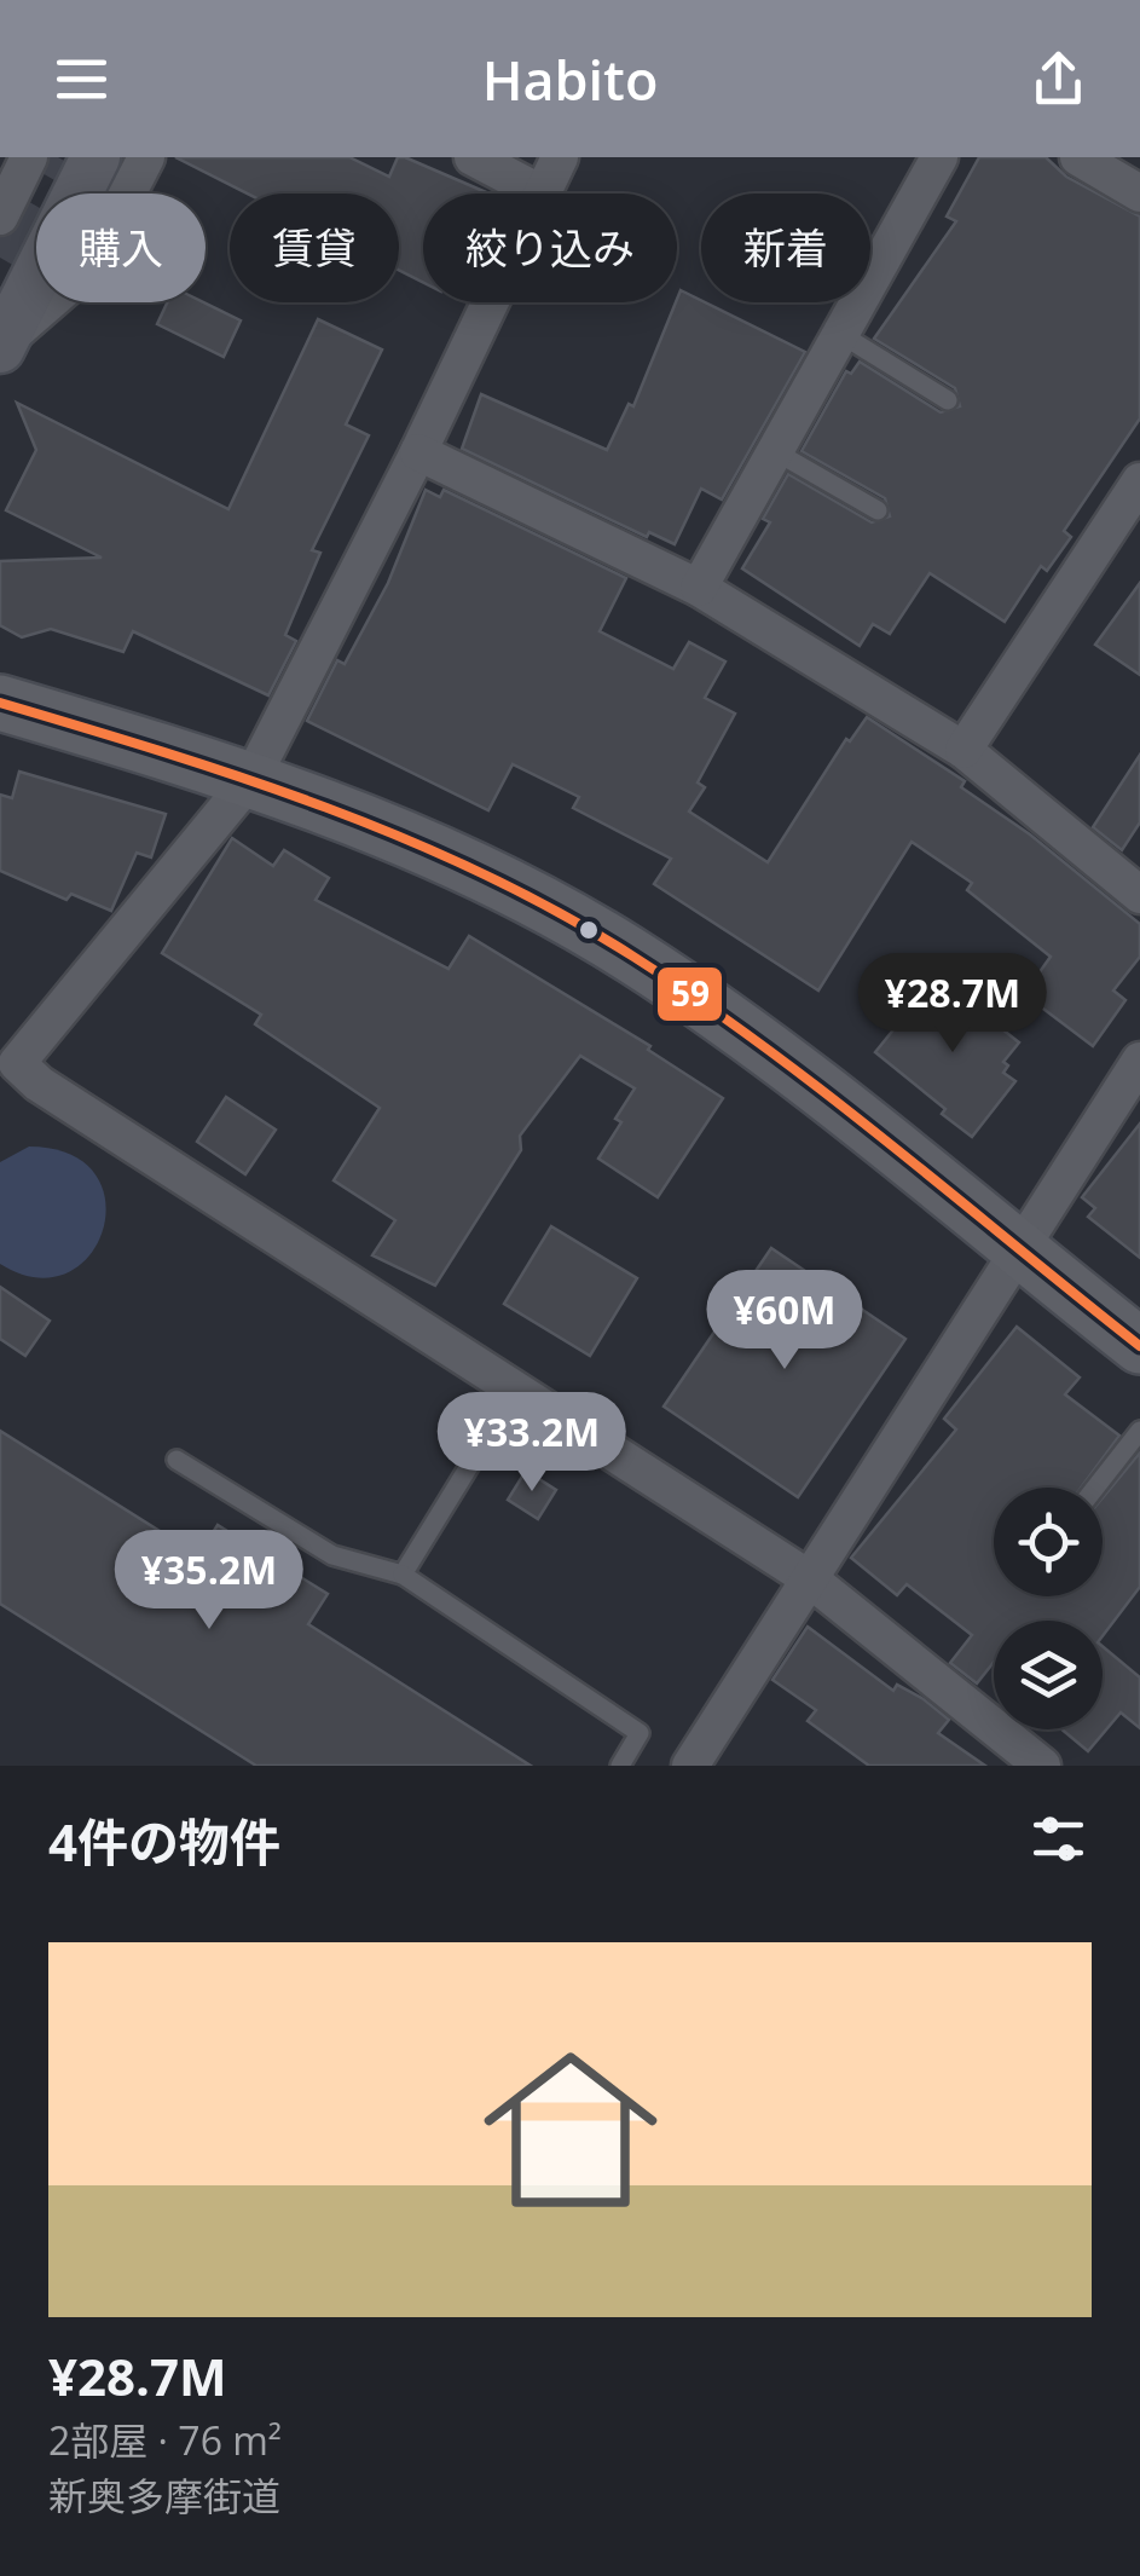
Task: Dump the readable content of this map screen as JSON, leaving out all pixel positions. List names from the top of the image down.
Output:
{
  "lines": ["transit line 59"],
  "page": {
    "header": "Habito",
    "chip": [
      "購入",
      "賃貸",
      "絞り込み",
      "新着"
    ],
    "price": [
      "¥28.7M",
      "¥60M",
      "¥33.2M",
      "¥35.2M"
    ],
    "heading": "4件の物件",
    "list": [
      {
        "name": "¥28.7M",
        "note": "2部屋 · 76 m² · 新奥多摩街道"
      }
    ]
  }
}
